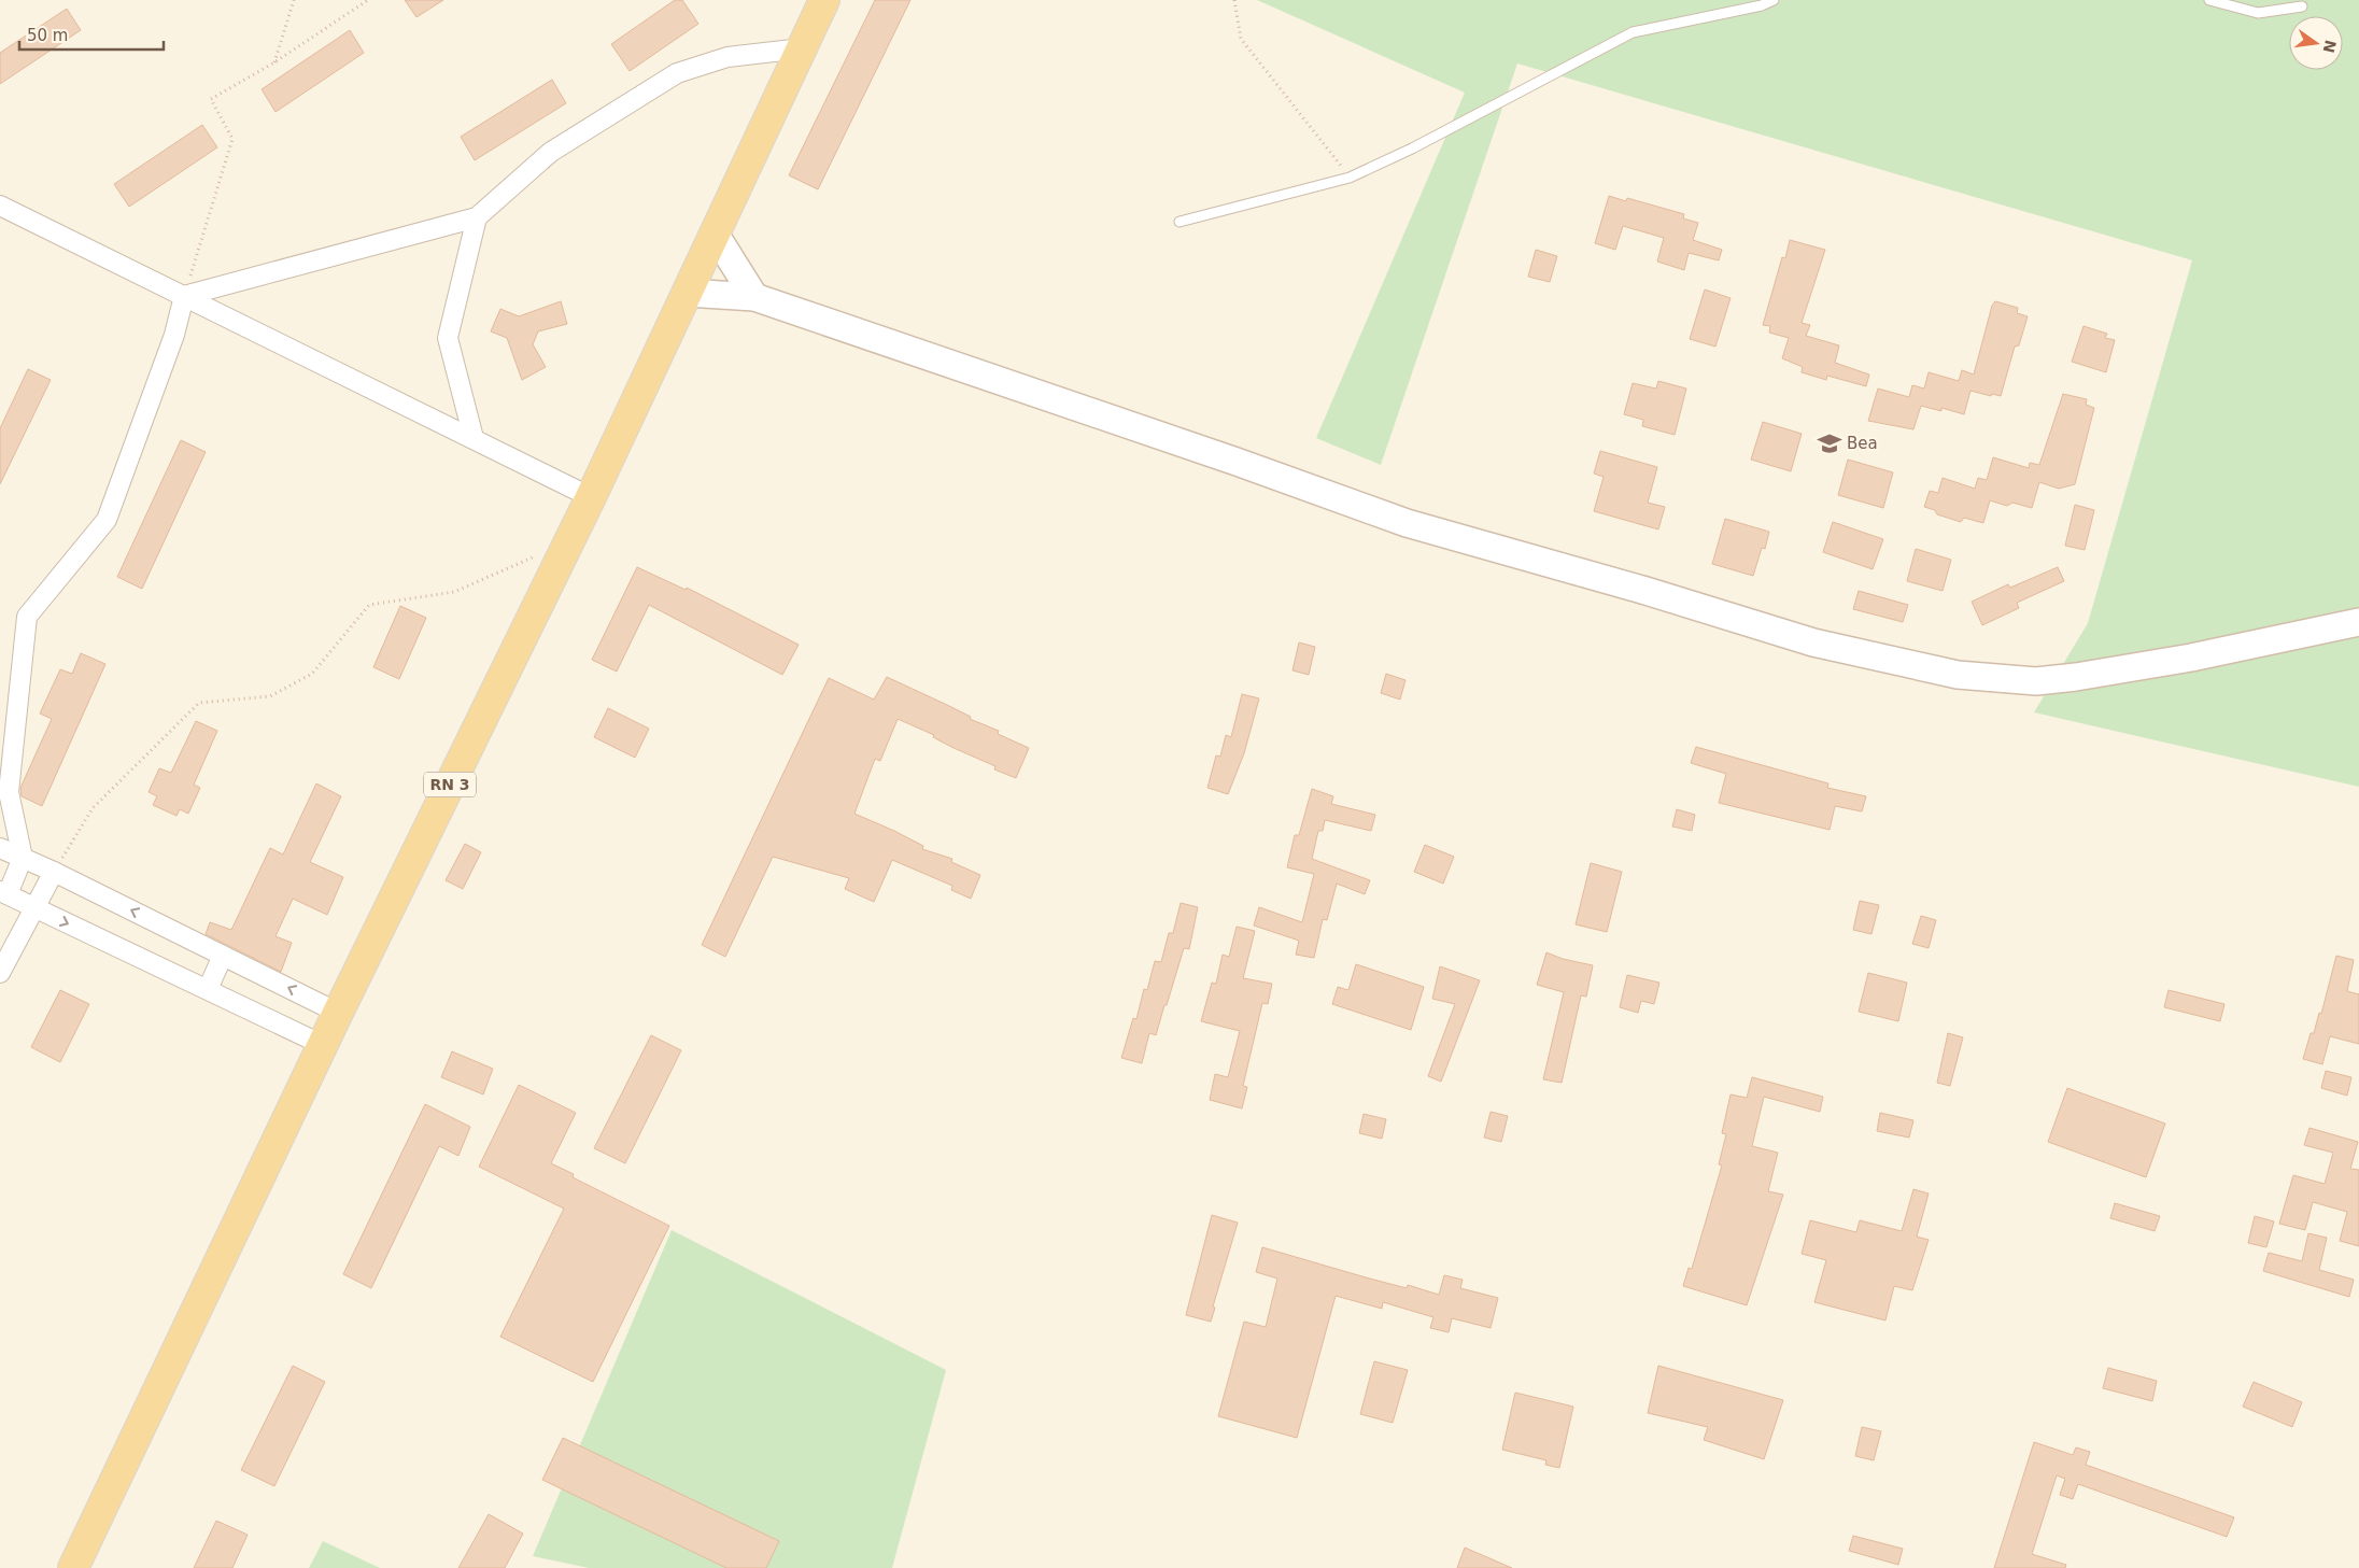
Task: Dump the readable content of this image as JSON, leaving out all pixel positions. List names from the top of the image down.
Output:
{
  "streets": {
    "main road": ["RN 3"]
  },
  "places": {
    "school or university": ["Bea"]
  },
  "scale_bar": "50 m",
  "north": "right"
}
